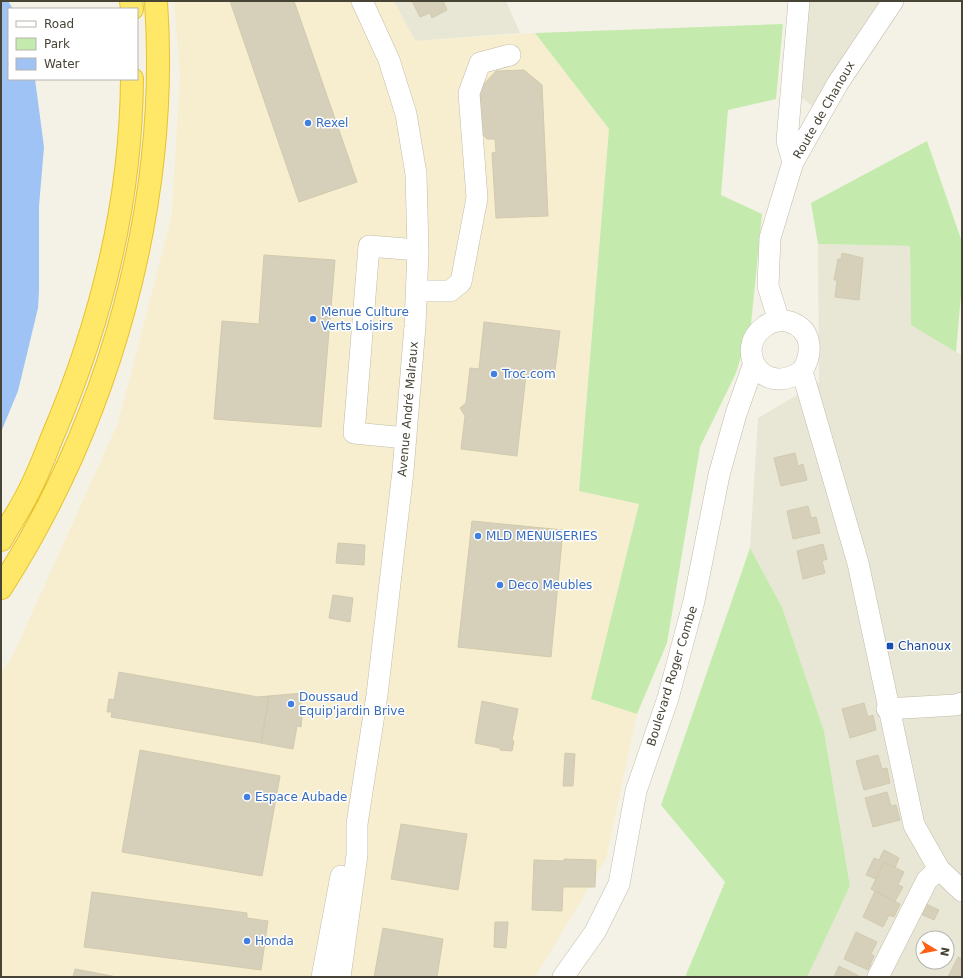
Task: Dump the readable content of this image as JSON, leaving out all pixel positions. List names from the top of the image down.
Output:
{
  "streets": {
    "street": ["Route de Chanoux", "Avenue André Malraux", "Boulevard Roger Combe"]
  },
  "crossings": [
    ["Route de Chanoux", "Boulevard Roger Combe"]
  ],
  "places": {
    "other": [
      "Rexel",
      "Menue Culture Verts Loisirs",
      "Troc.com",
      "MLD MENUISERIES",
      "Deco Meubles",
      "Doussaud Equip'jardin Brive",
      "Espace Aubade",
      "Honda"
    ],
    "transit": ["Chanoux"]
  },
  "legend": ["Road", "Park", "Water"],
  "north": "right"
}
